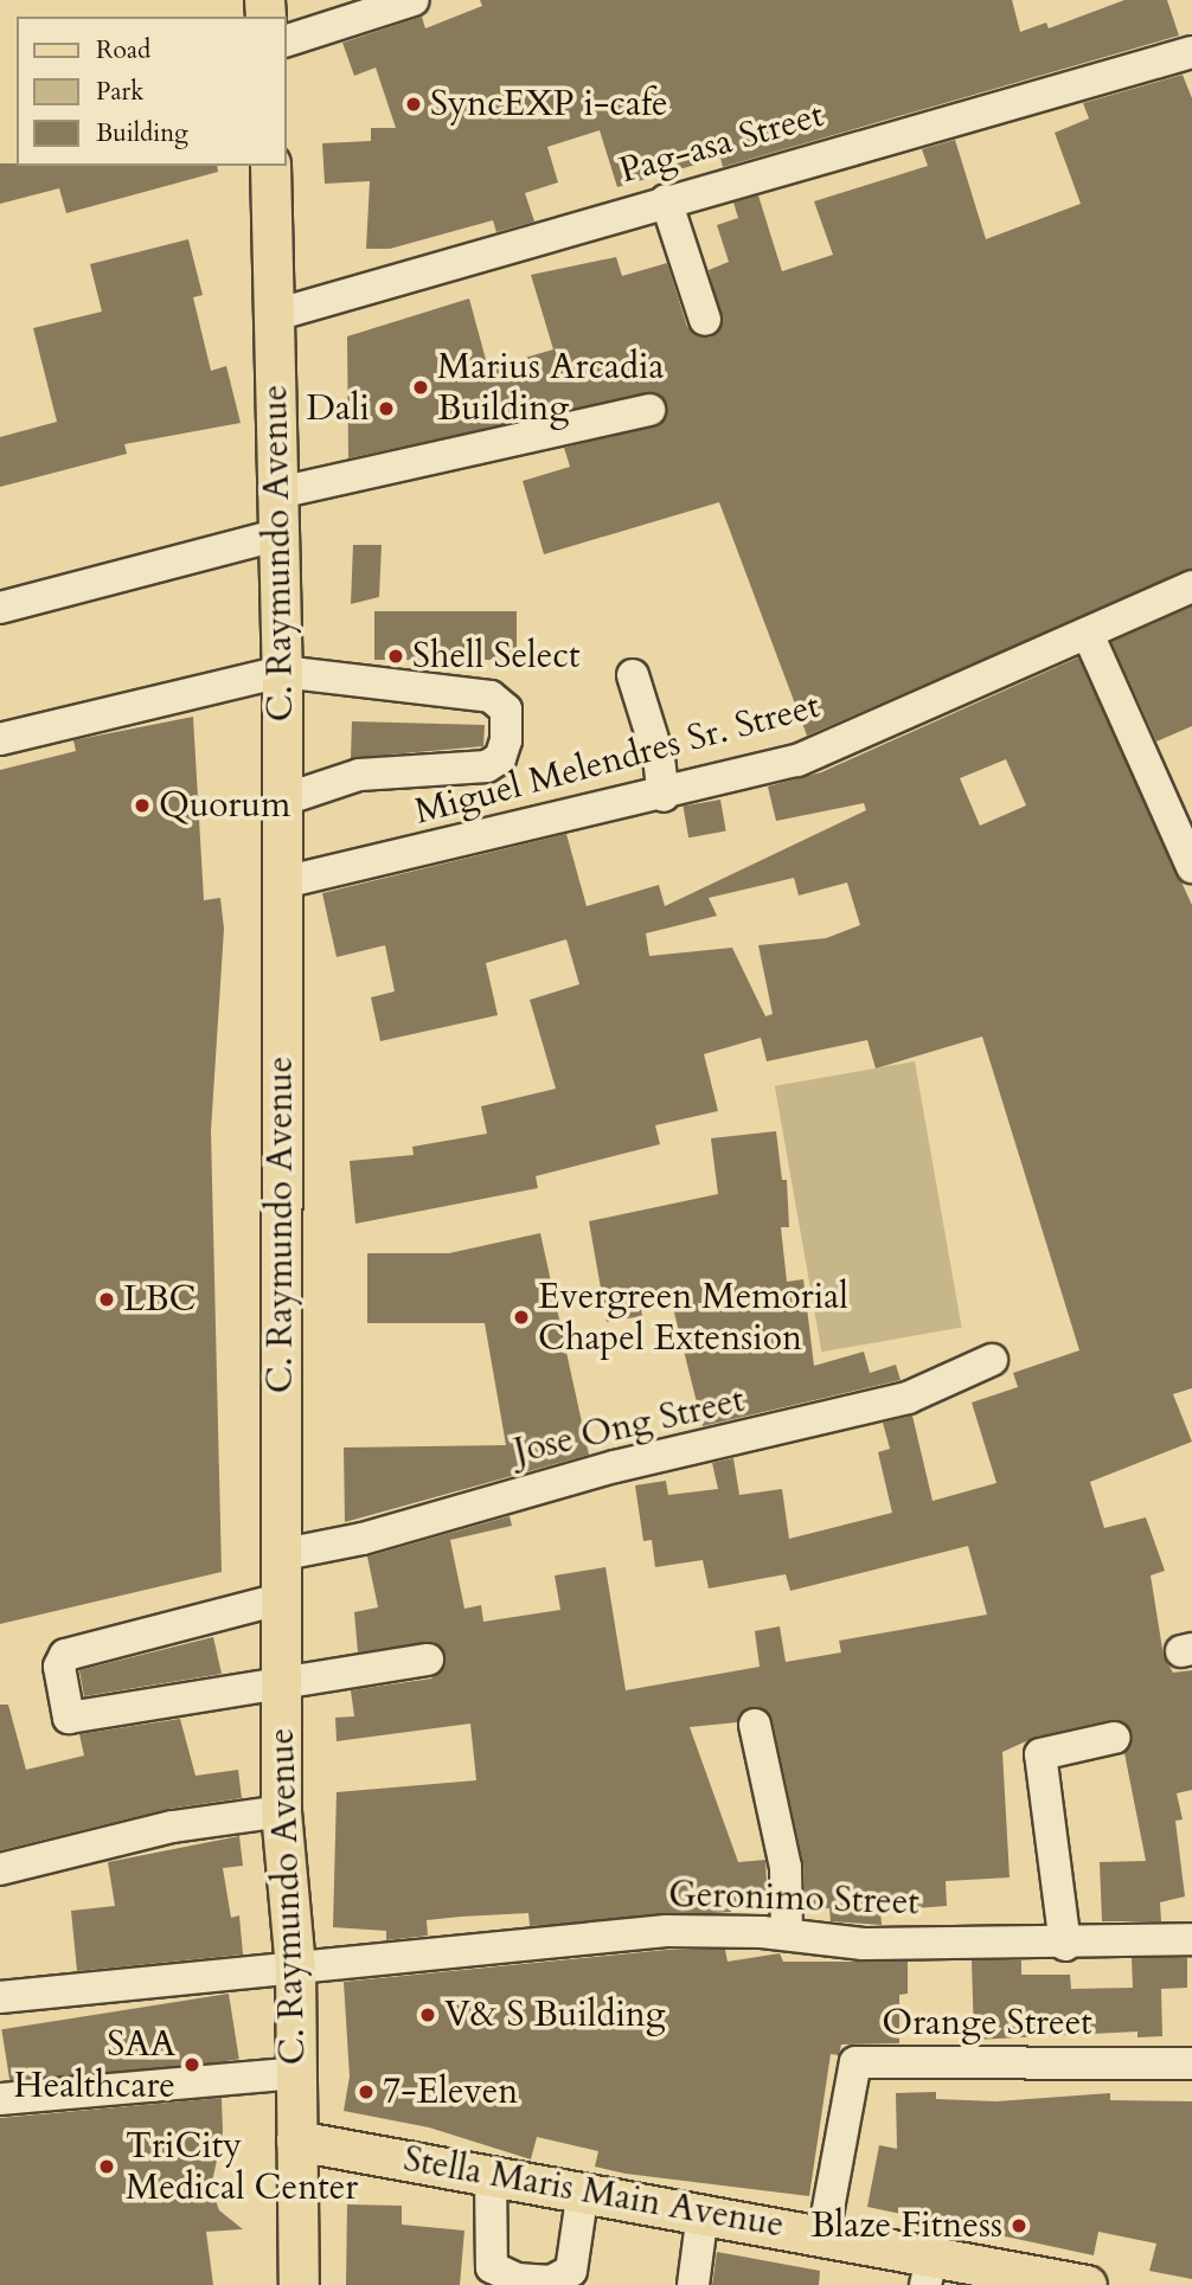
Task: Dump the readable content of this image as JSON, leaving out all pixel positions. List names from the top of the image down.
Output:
{
  "streets": {
    "main road": ["C. Raymundo Avenue", "Stella Maris Main Avenue"],
    "street": [
      "Pag-asa Street",
      "Miguel Melendres Sr. Street",
      "Jose Ong Street",
      "Geronimo Street",
      "Orange Street"
    ]
  },
  "crossings": [
    ["Pag-asa Street", "C. Raymundo Avenue"],
    ["C. Raymundo Avenue", "Miguel Melendres Sr. Street"],
    ["C. Raymundo Avenue", "Jose Ong Street"],
    ["C. Raymundo Avenue", "Geronimo Street"],
    ["C. Raymundo Avenue", "Stella Maris Main Avenue"],
    ["Orange Street", "Stella Maris Main Avenue"]
  ],
  "places": [
    "SyncEXP i-cafe",
    "Marius Arcadia Building",
    "Dali",
    "Shell Select",
    "Quorum",
    "LBC",
    "Evergreen Memorial Chapel Extension",
    "V& S Building",
    "SAA Healthcare",
    "7-Eleven",
    "TriCity Medical Center",
    "Blaze Fitness"
  ],
  "legend": ["Road", "Park", "Building"]
}
